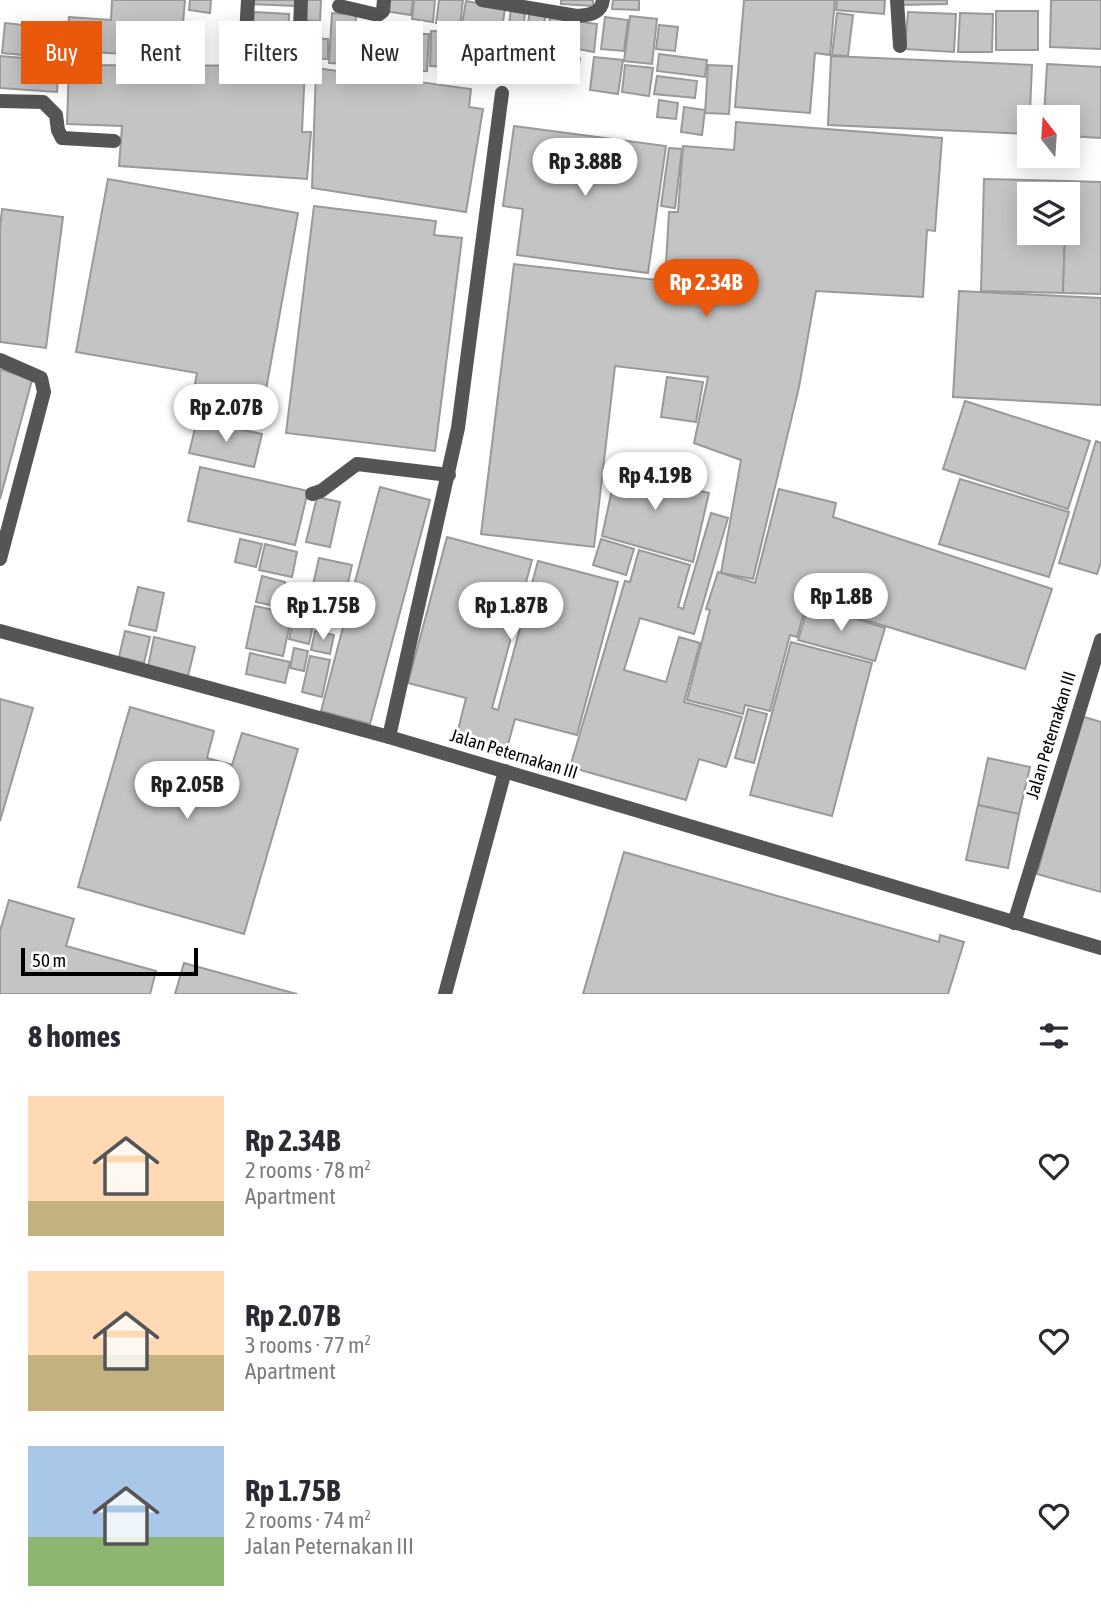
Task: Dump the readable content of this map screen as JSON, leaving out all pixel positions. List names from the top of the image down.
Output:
{
  "streets": {
    "street": ["Jalan Peternakan III"]
  },
  "scale_bar": "50 m",
  "north": "top",
  "page": {
    "chip": [
      "Buy",
      "Rent",
      "Filters",
      "New",
      "Apartment"
    ],
    "price": [
      "Rp 3.88B",
      "Rp 2.34B",
      "Rp 2.07B",
      "Rp 4.19B",
      "Rp 1.8B",
      "Rp 1.75B",
      "Rp 1.87B",
      "Rp 2.05B"
    ],
    "scale": "50 m",
    "heading": "8 homes",
    "list": [
      {
        "name": "Rp 2.34B",
        "note": "2 rooms · 78 m² · Apartment"
      },
      {
        "name": "Rp 2.07B",
        "note": "3 rooms · 77 m² · Apartment"
      },
      {
        "name": "Rp 1.75B",
        "note": "2 rooms · 74 m² · Jalan Peternakan III"
      }
    ]
  }
}
